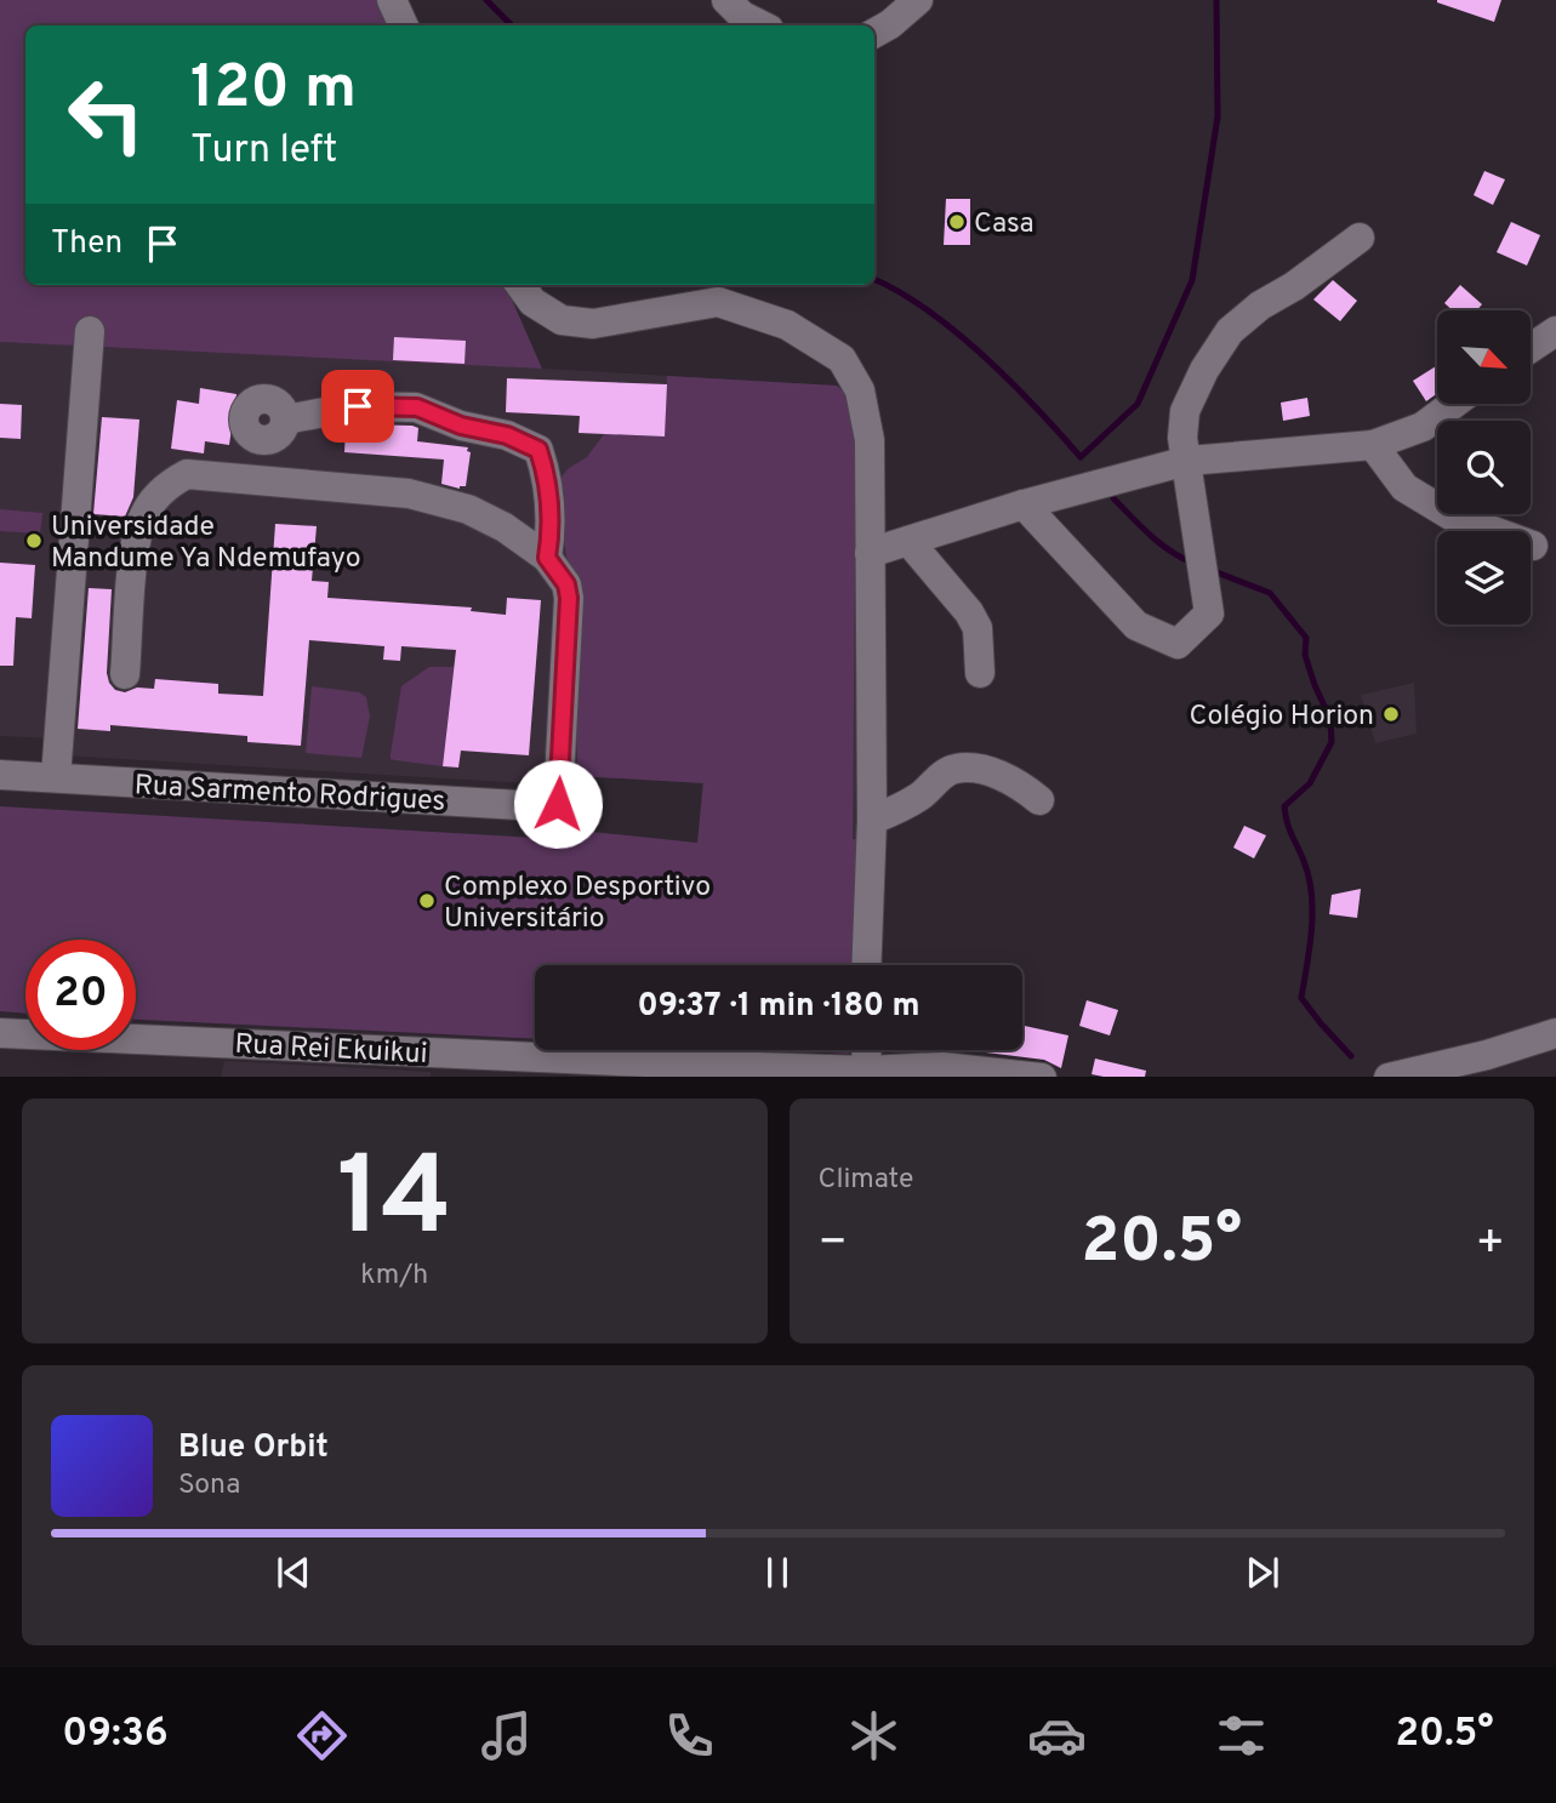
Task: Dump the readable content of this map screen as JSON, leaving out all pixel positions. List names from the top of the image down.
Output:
{
  "streets": {
    "street": ["Rua Sarmento Rodrigues", "Rua Rei Ekuikui"]
  },
  "places": [
    "Casa",
    "Universidade Mandume Ya Ndemufayo",
    "Colégio Horion",
    "Complexo Desportivo Universitário"
  ],
  "north": "bottom right",
  "page": {
    "turn": ["120 m", "Turn left"],
    "then": "Then",
    "limit": "20",
    "trip": "09:37 · 1 min · 180 m",
    "tile": [
      ["14", "km/h"],
      "Climate"
    ],
    "heat": ["−", "20.5°", "+"],
    "song": ["Blue Orbit", "Sona"],
    "tabs": ["09:36", "20.5°"]
  }
}
